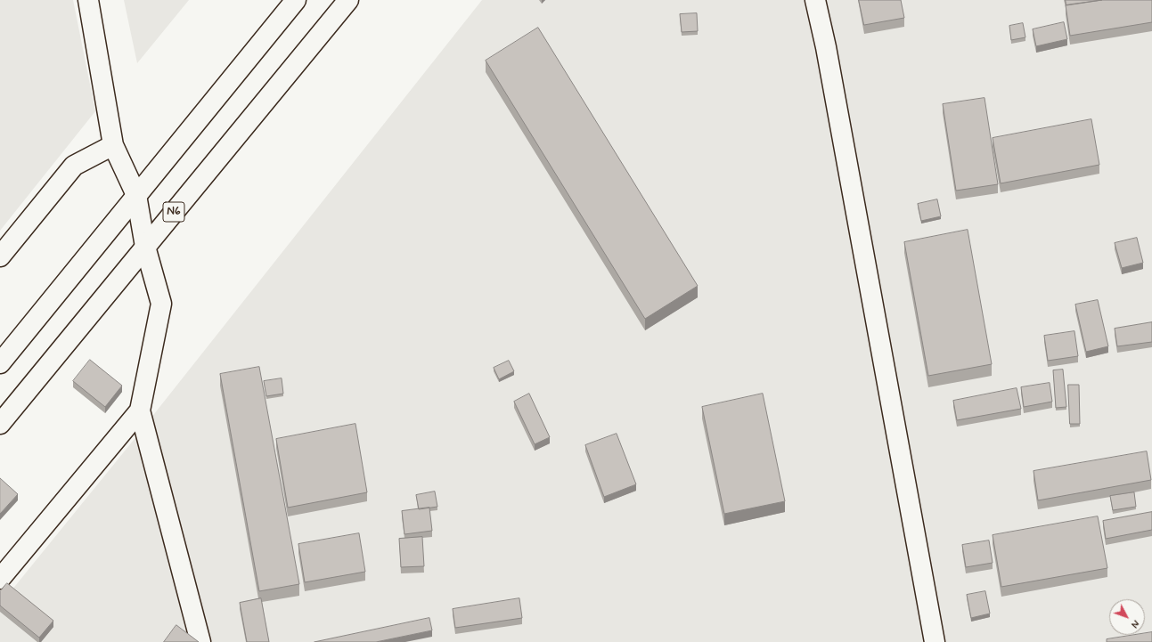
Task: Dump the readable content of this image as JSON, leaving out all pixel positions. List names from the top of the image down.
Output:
{
  "streets": {
    "main road": ["N6"]
  },
  "north": "bottom right"
}
